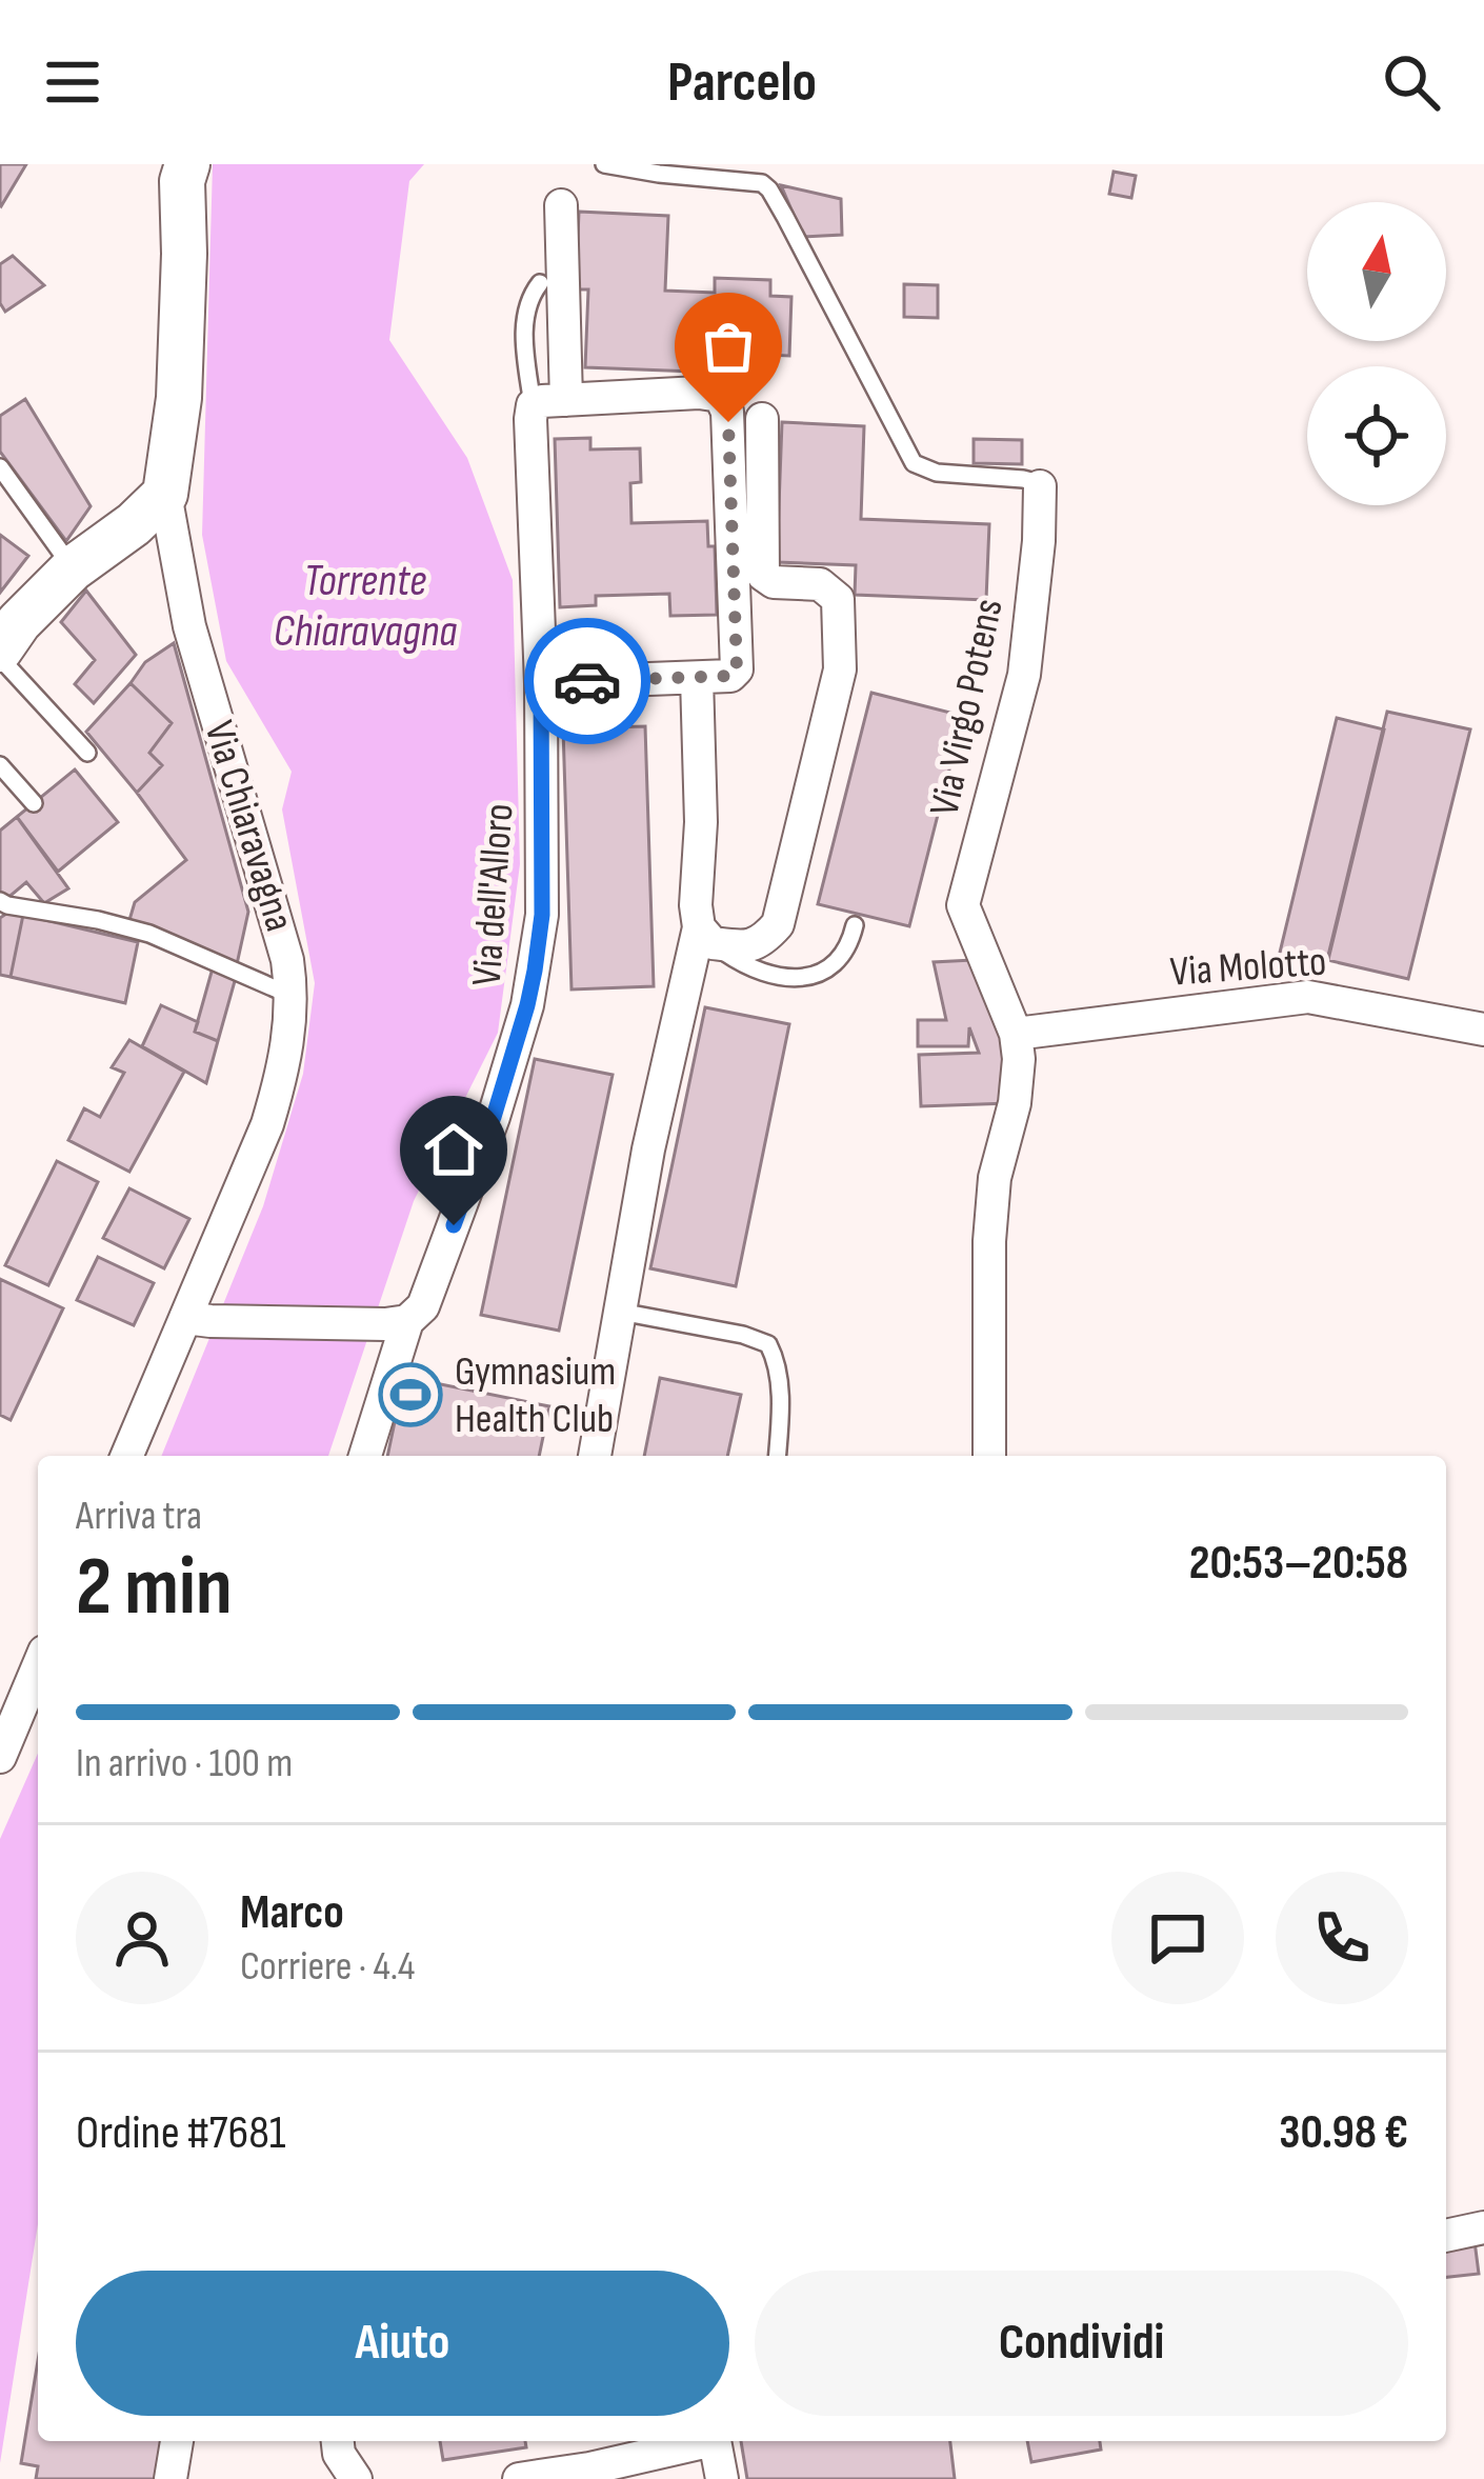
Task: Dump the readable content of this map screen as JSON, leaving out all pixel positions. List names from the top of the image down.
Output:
{
  "streets": {
    "street": [
      "Via Virgo Potens",
      "Via Chiaravagna",
      "Via dell'Alloro",
      "Via Molotto"
    ]
  },
  "crossings": [
    ["Via Virgo Potens", "Via Molotto"]
  ],
  "water": ["Torrente Chiaravagna"],
  "places": {
    "sports": ["Gymnasium Health Club"]
  },
  "north": "top",
  "page": {
    "header": "Parcelo",
    "heading": ["2 min", "Arriva tra", "20:53–20:58"],
    "panel": [
      "Marco",
      "Corriere · 4.4",
      "Ordine #7681",
      "30.98 €"
    ],
    "bar": "In arrivo · 100 m",
    "buttons": ["Aiuto", "Condividi"]
  }
}
